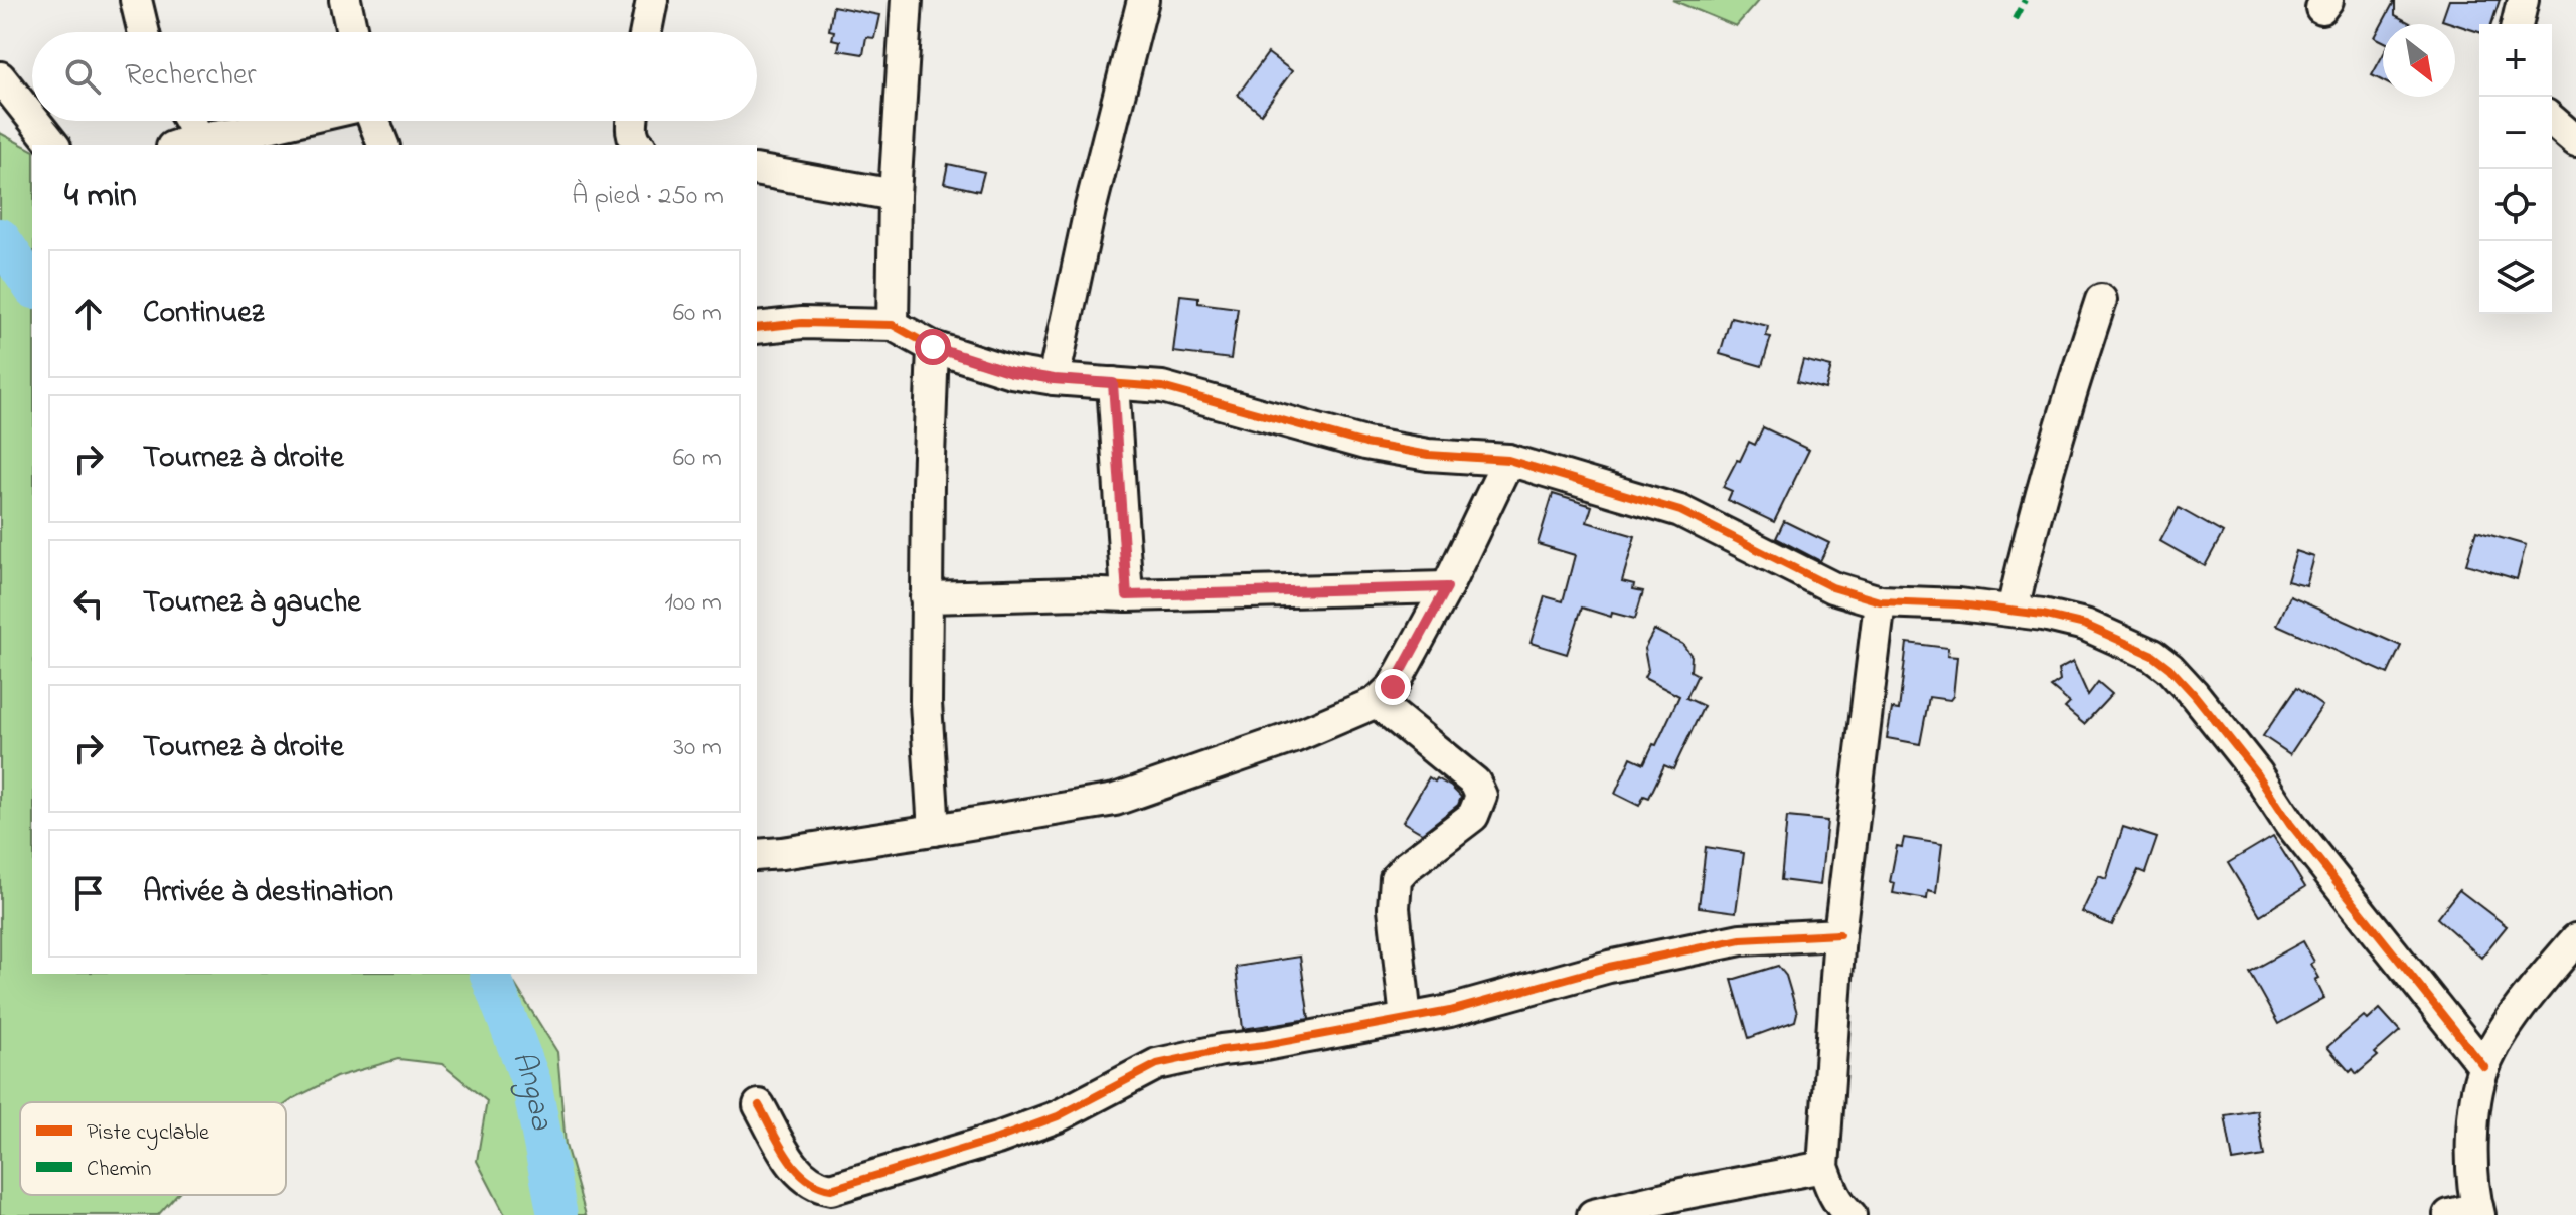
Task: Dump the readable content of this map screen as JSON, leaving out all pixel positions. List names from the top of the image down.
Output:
{
  "water": ["Angaa"],
  "legend": ["Piste cyclable", "Chemin"],
  "north": "bottom right",
  "page": {
    "map_buttons": ["+", "−"],
    "search": "Rechercher",
    "heading": ["4 min", "À pied · 250 m"],
    "list": [
      ["Continuez", "60 m"],
      ["Tournez à droite", "60 m"],
      ["Tournez à gauche", "100 m"],
      ["Tournez à droite", "30 m"],
      "Arrivée à destination"
    ]
  }
}
